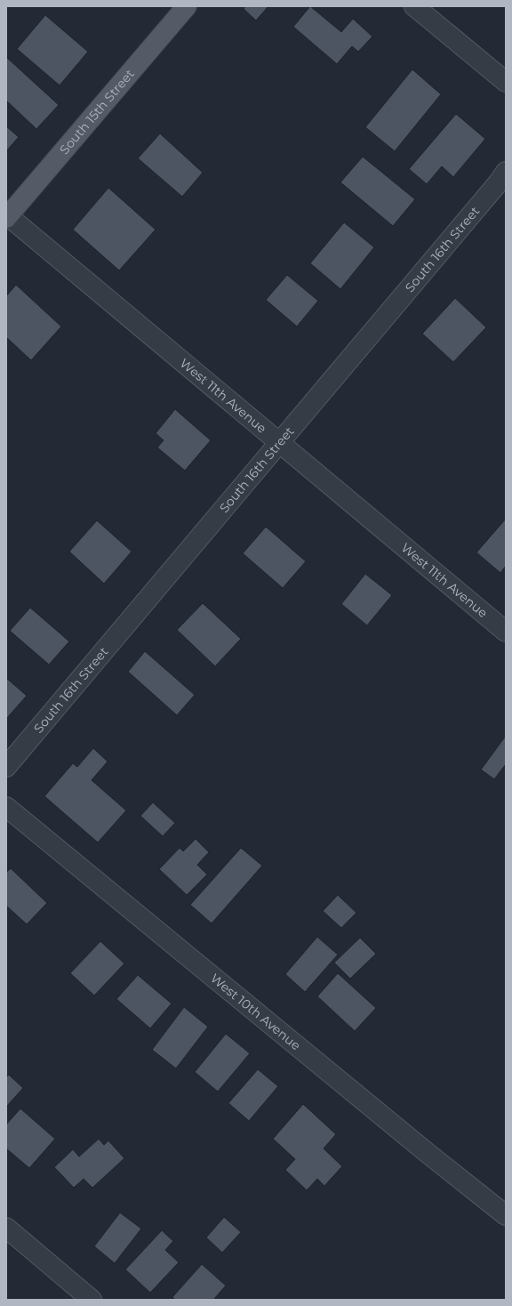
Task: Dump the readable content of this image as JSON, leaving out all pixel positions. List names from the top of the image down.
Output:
{
  "streets": {
    "main road": ["South 15th Street"],
    "street": ["South 16th Street", "West 11th Avenue", "West 10th Avenue"]
  },
  "crossings": [
    ["South 15th Street", "West 11th Avenue"],
    ["South 16th Street", "West 11th Avenue"]
  ]
}
